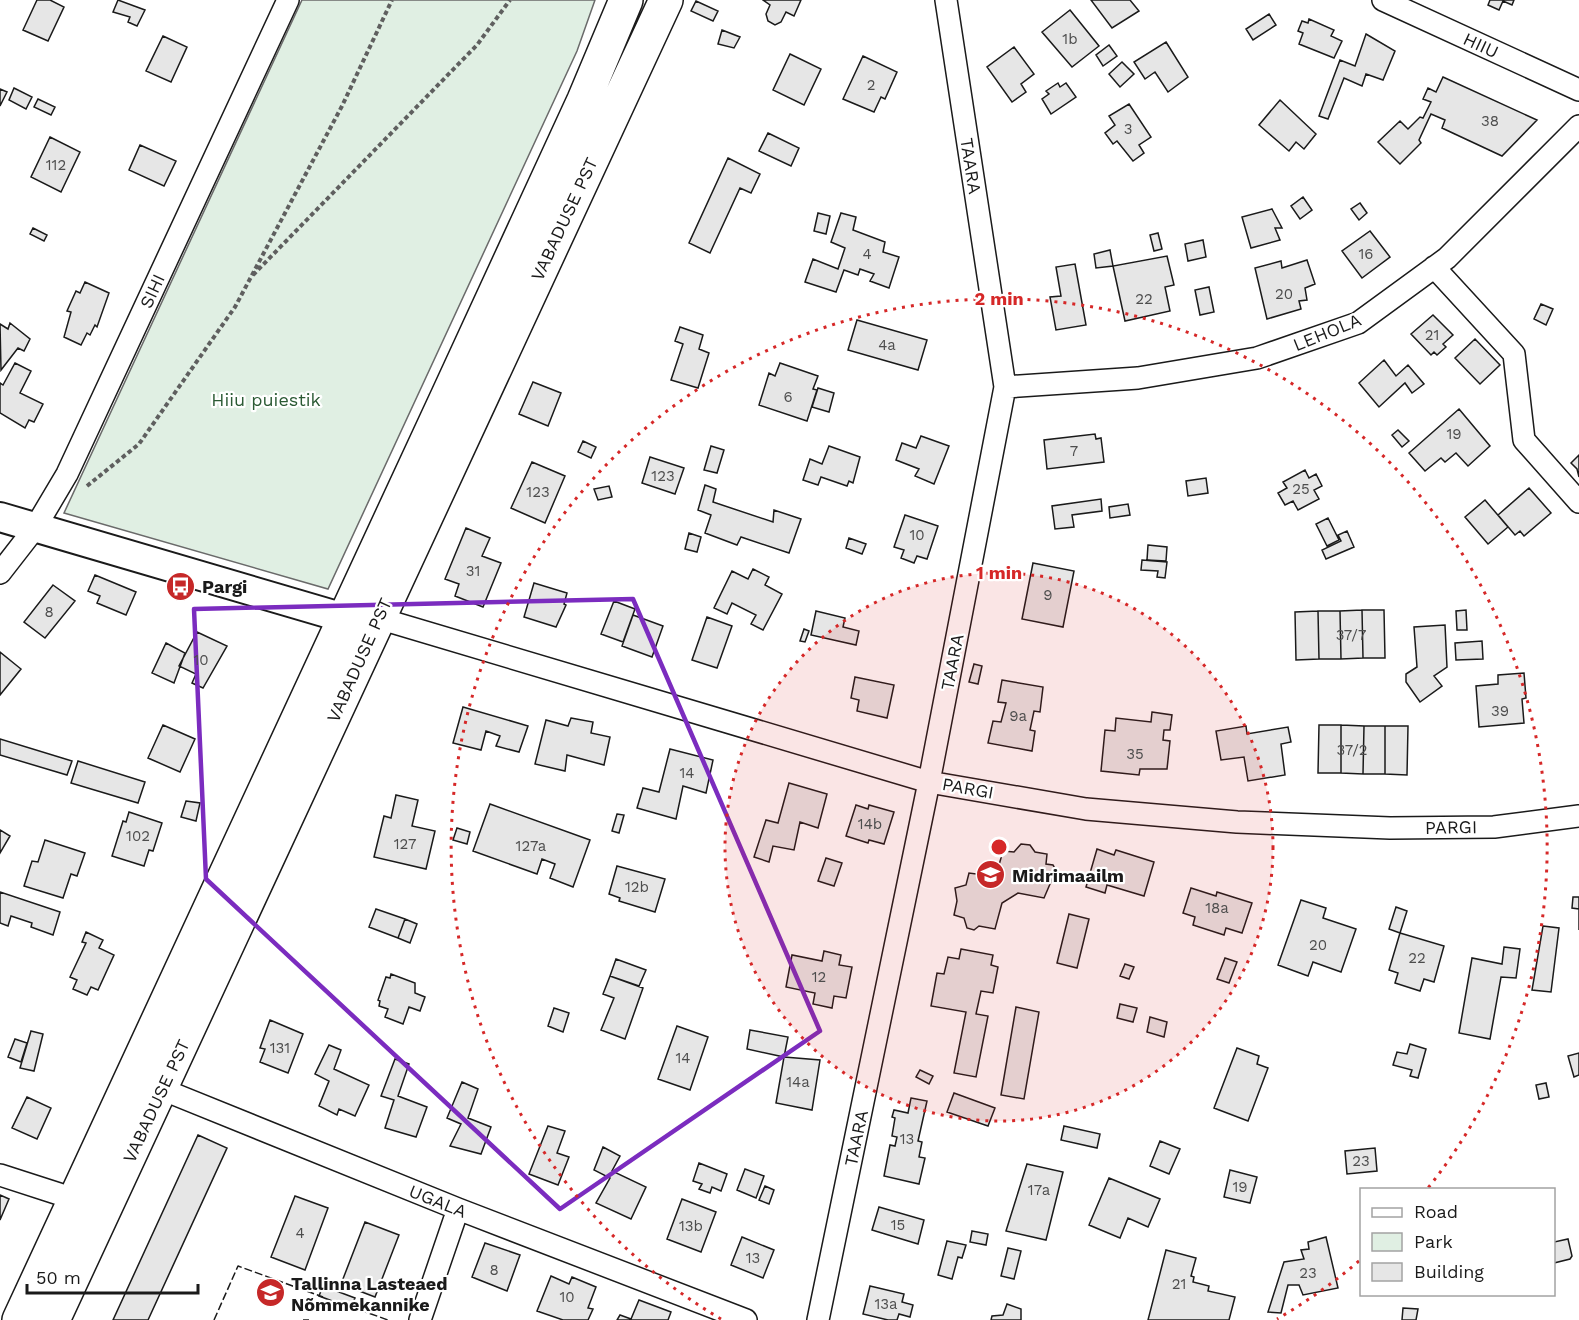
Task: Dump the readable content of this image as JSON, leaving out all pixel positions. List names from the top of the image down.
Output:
{
  "streets": {
    "highway": ["VABADUSE PST"],
    "street": [
      "HIIU",
      "TAARA",
      "SIHI",
      "LEHOLA",
      "PARGI",
      "UGALA"
    ]
  },
  "crossings": [
    ["TAARA", "LEHOLA"],
    ["TAARA", "PARGI"],
    ["VABADUSE PST", "PARGI"],
    ["VABADUSE PST", "UGALA"]
  ],
  "parks": ["Hiiu puiestik"],
  "places": {
    "bus stop": ["Pargi"],
    "school or university": ["Midrimaailm", "Tallinna Lasteaed Nõmmekannike"]
  },
  "house_numbers": [
    "1b",
    "2",
    "38",
    "3",
    "112",
    "4",
    "16",
    "20",
    "22",
    "21",
    "4a",
    "6",
    "19",
    "7",
    "123",
    "25",
    "123",
    "10",
    "31",
    "9",
    "8",
    "37/7",
    "10",
    "39",
    "9a",
    "37/2",
    "35",
    "14",
    "14b",
    "102",
    "127",
    "127a",
    "12b",
    "18a",
    "20",
    "22",
    "12",
    "131",
    "14",
    "14a",
    "13",
    "23",
    "19",
    "17a",
    "15",
    "13b",
    "4",
    "13",
    "8",
    "23",
    "21",
    "10",
    "13a"
  ],
  "legend": ["Road", "Park", "Building"],
  "scale_bar": "50 m",
  "rings": ["2 min", "1 min"]
}
